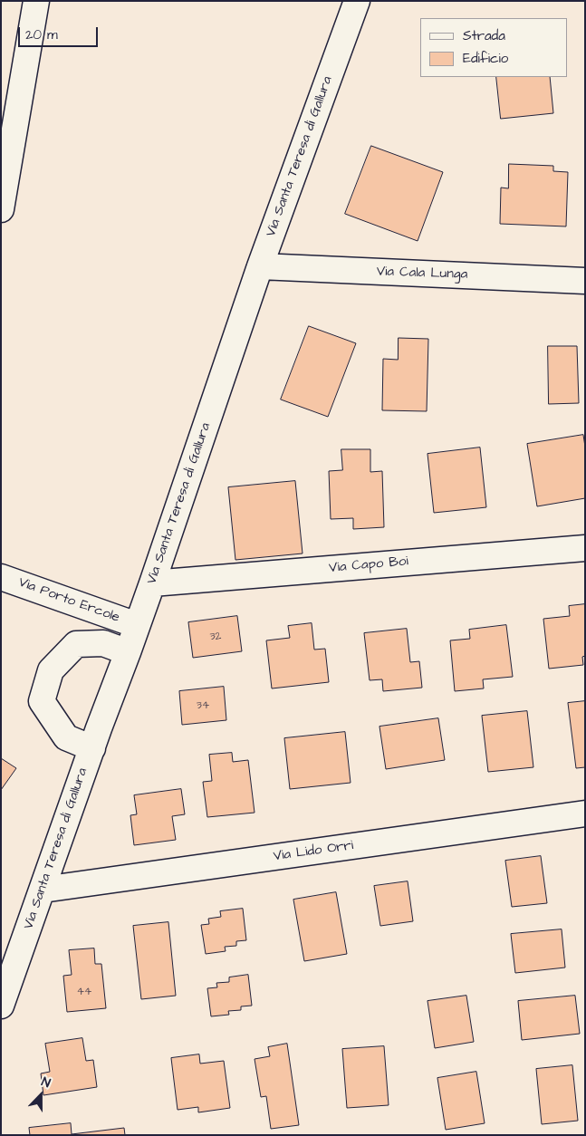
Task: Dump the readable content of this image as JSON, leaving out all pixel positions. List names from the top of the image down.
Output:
{
  "streets": {
    "street": [
      "Via Santa Teresa di Gallura",
      "Via Cala Lunga",
      "Via Capo Boi",
      "Via Porto Ercole",
      "Via Lido Orrì"
    ]
  },
  "crossings": [
    ["Via Santa Teresa di Gallura", "Via Cala Lunga"],
    ["Via Santa Teresa di Gallura", "Via Capo Boi"],
    ["Via Santa Teresa di Gallura", "Via Porto Ercole"],
    ["Via Santa Teresa di Gallura", "Via Lido Orrì"]
  ],
  "house_numbers": ["32", "34", "44"],
  "legend": ["Strada", "Edificio"],
  "scale_bar": "20 m",
  "north": "top"
}
